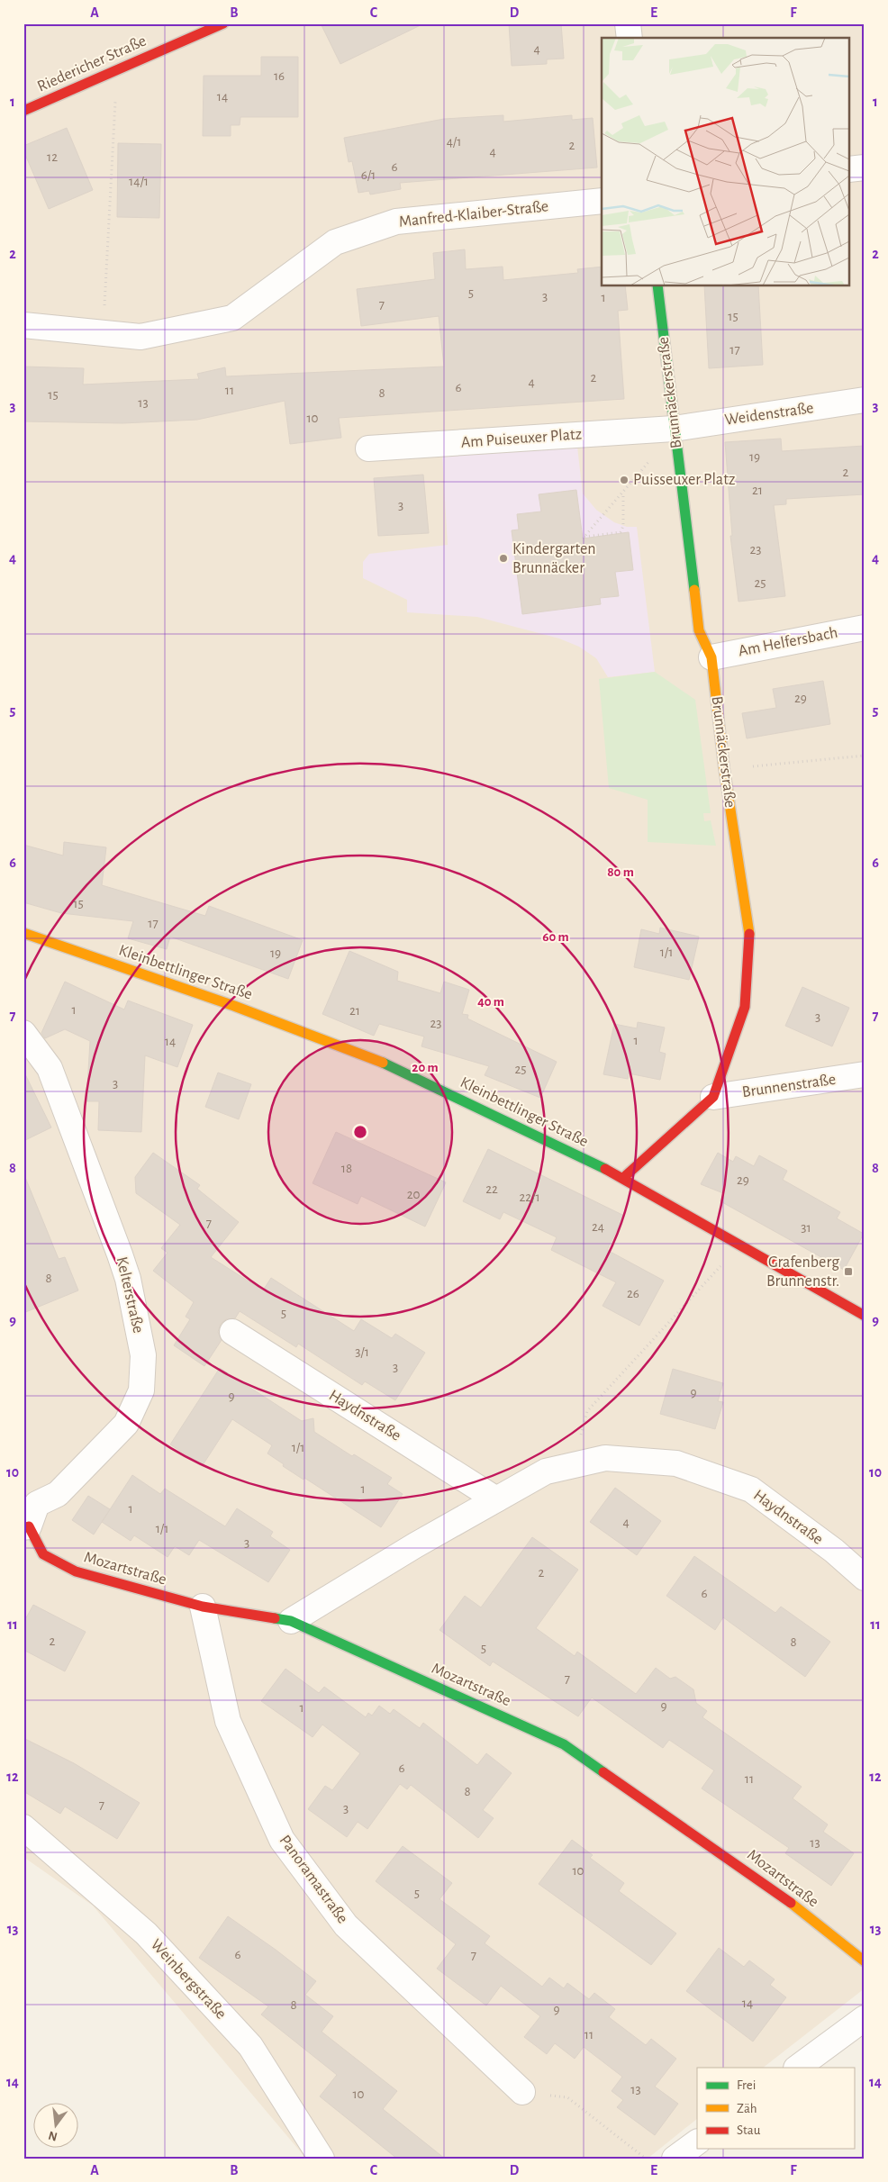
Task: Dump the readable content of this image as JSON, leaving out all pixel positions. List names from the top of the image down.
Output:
{
  "streets": {
    "street": [
      "Riedericher Straße",
      "Manfred-Klaiber-Straße",
      "Brunnäckerstraße",
      "Weidenstraße",
      "Am Puiseuxer Platz",
      "Am Helfersbach",
      "Kleinbettlinger Straße",
      "Brunnenstraße",
      "Kelterstraße",
      "Haydnstraße",
      "Mozartstraße",
      "Panoramastraße",
      "Weinbergstraße"
    ]
  },
  "crossings": [
    ["Brunnäckerstraße", "Weidenstraße"],
    ["Brunnäckerstraße", "Am Puiseuxer Platz"],
    ["Brunnäckerstraße", "Am Helfersbach"],
    ["Brunnäckerstraße", "Kleinbettlinger Straße"],
    ["Brunnäckerstraße", "Brunnenstraße"],
    ["Weidenstraße", "Am Puiseuxer Platz"],
    ["Kelterstraße", "Mozartstraße"],
    ["Haydnstraße", "Mozartstraße"],
    ["Mozartstraße", "Panoramastraße"]
  ],
  "places": {
    "other": ["Puisseuxer Platz", "Kindergarten Brunnäcker"],
    "transit": ["Grafenberg Brunnenstr."]
  },
  "house_numbers": [
    "4",
    "16",
    "14",
    "4/1",
    "2",
    "4",
    "12",
    "6",
    "6/1",
    "14/1",
    "5",
    "3",
    "1",
    "7",
    "15",
    "17",
    "2",
    "4",
    "6",
    "11",
    "8",
    "15",
    "13",
    "10",
    "19",
    "2",
    "21",
    "3",
    "23",
    "25",
    "29",
    "15",
    "17",
    "1/1",
    "19",
    "1",
    "21",
    "3",
    "23",
    "1",
    "14",
    "25",
    "3",
    "18",
    "29",
    "22",
    "20",
    "22/1",
    "7",
    "24",
    "31",
    "8",
    "26",
    "5",
    "3/1",
    "3",
    "9",
    "9",
    "1/1",
    "1",
    "1",
    "4",
    "1/1",
    "3",
    "2",
    "6",
    "2",
    "8",
    "5",
    "7",
    "9",
    "1",
    "6",
    "11",
    "8",
    "7",
    "3",
    "13",
    "10",
    "5",
    "6",
    "7",
    "14",
    "8",
    "9",
    "11",
    "13",
    "10"
  ],
  "legend": ["Frei", "Zäh", "Stau"],
  "north": "bottom",
  "grid": {
    "columns": [
      "A",
      "B",
      "C",
      "D",
      "E",
      "F"
    ],
    "rows": [
      "1",
      "2",
      "3",
      "4",
      "5",
      "6",
      "7",
      "8",
      "9",
      "10",
      "11",
      "12",
      "13",
      "14"
    ]
  },
  "rings": [
    "80 m",
    "60 m",
    "40 m",
    "20 m"
  ]
}
